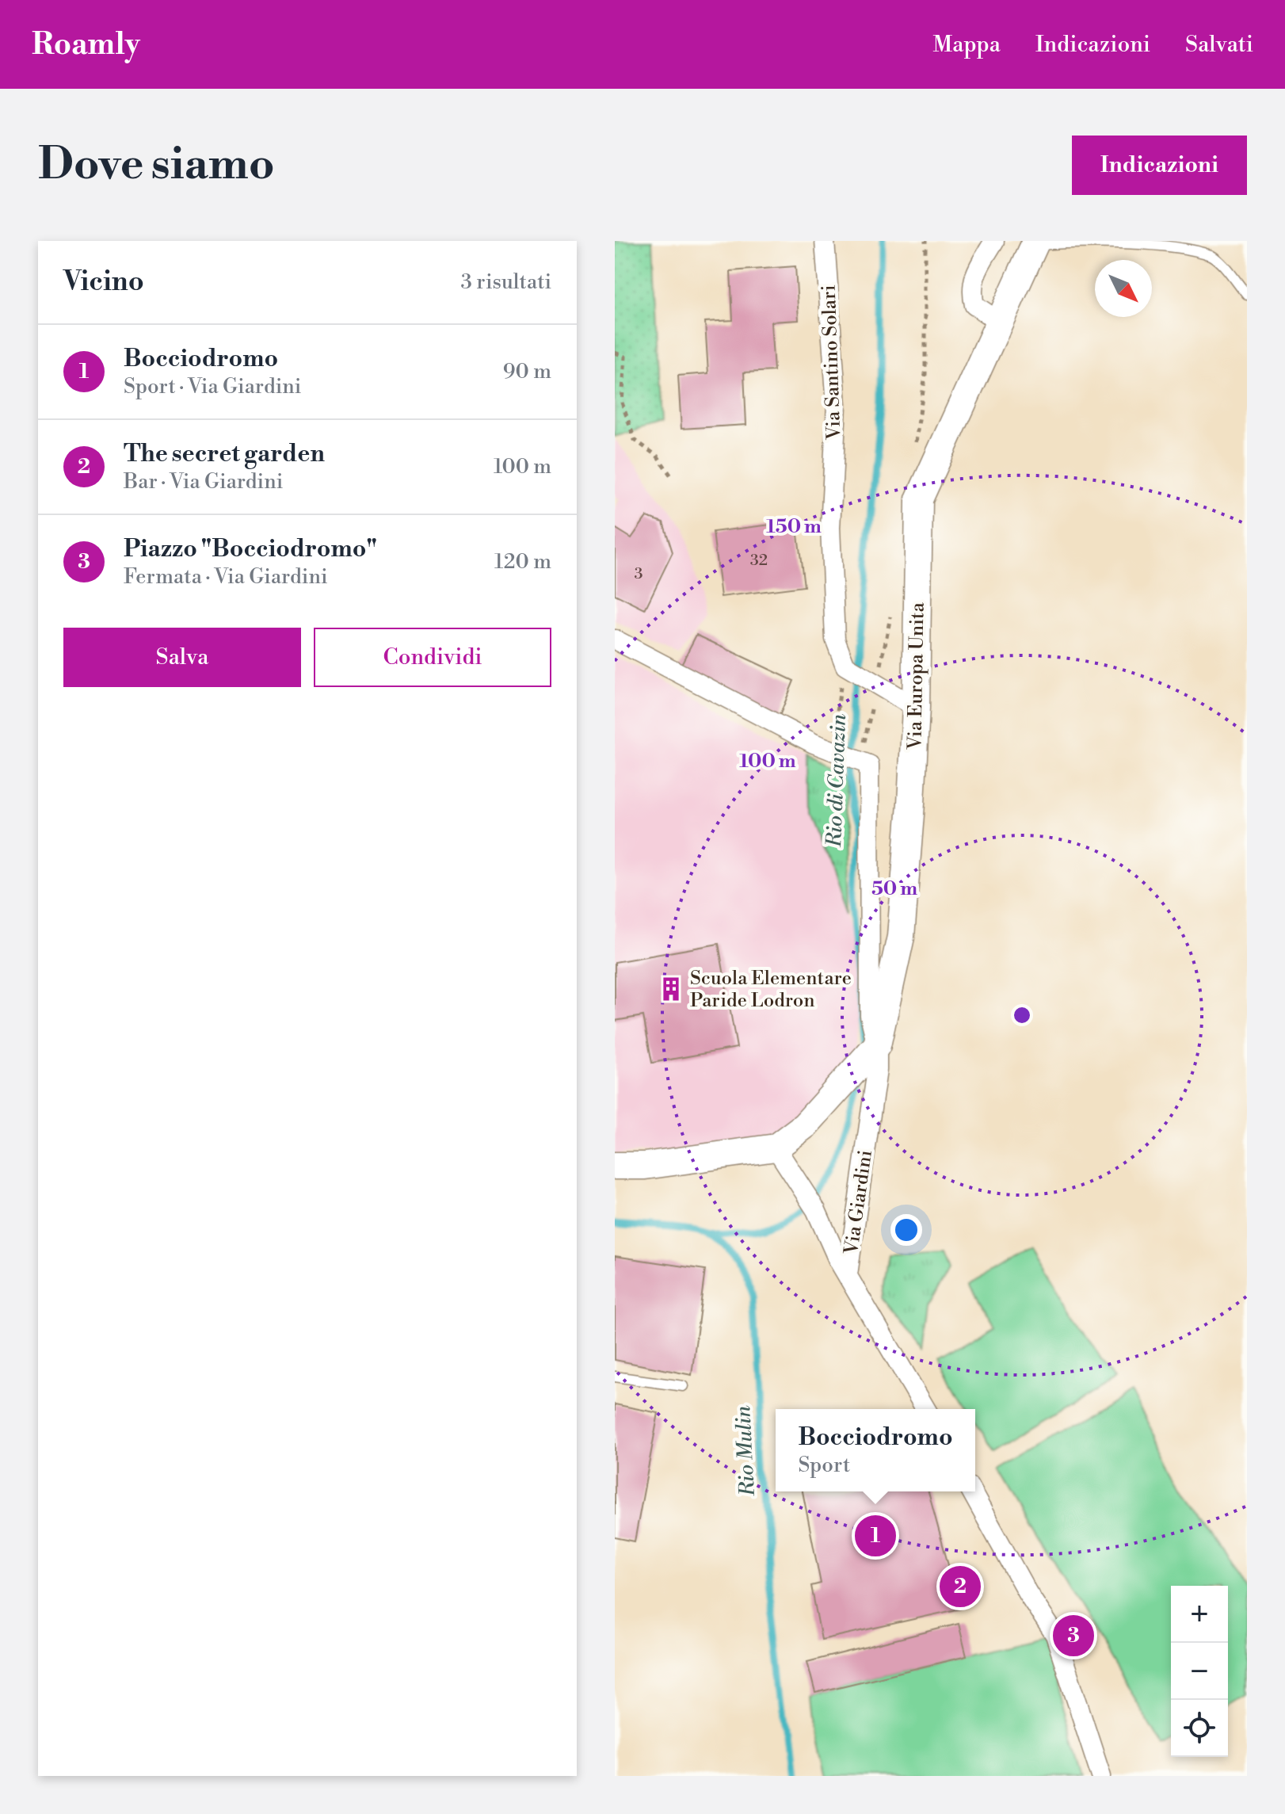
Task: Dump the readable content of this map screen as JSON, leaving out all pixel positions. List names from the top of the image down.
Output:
{
  "streets": {
    "main road": ["Via Europa Unita"],
    "street": ["Via Santino Solari", "Via Giardini"]
  },
  "crossings": [
    ["Via Santino Solari", "Via Europa Unita"],
    ["Via Europa Unita", "Via Giardini"]
  ],
  "water": ["Rio di Cavazin", "Rio Mulin"],
  "places": {
    "building": ["Scuola Elementare Paride Lodron"]
  },
  "house_numbers": ["32", "3"],
  "north": "bottom right",
  "page": {
    "header": "Roamly",
    "nav": ["Mappa", "Indicazioni", "Salvati"],
    "buttons": [
      "Indicazioni",
      ["Salva", "Condividi"]
    ],
    "title": "Dove siamo",
    "heading": ["Vicino", "3 risultati"],
    "list": [
      {
        "mark": "1",
        "name": "Bocciodromo",
        "note": "Sport · Via Giardini",
        "value": "90 m"
      },
      {
        "mark": "2",
        "name": "The secret garden",
        "note": "Bar · Via Giardini",
        "value": "100 m"
      },
      {
        "mark": "3",
        "name": "Piazzo \"Bocciodromo\"",
        "note": "Fermata · Via Giardini",
        "value": "120 m"
      }
    ],
    "popup": ["Bocciodromo", "Sport"],
    "pins": ["1", "2", "3"],
    "map_buttons": ["+", "−"]
  },
  "rings": ["150 m", "100 m", "50 m"]
}
